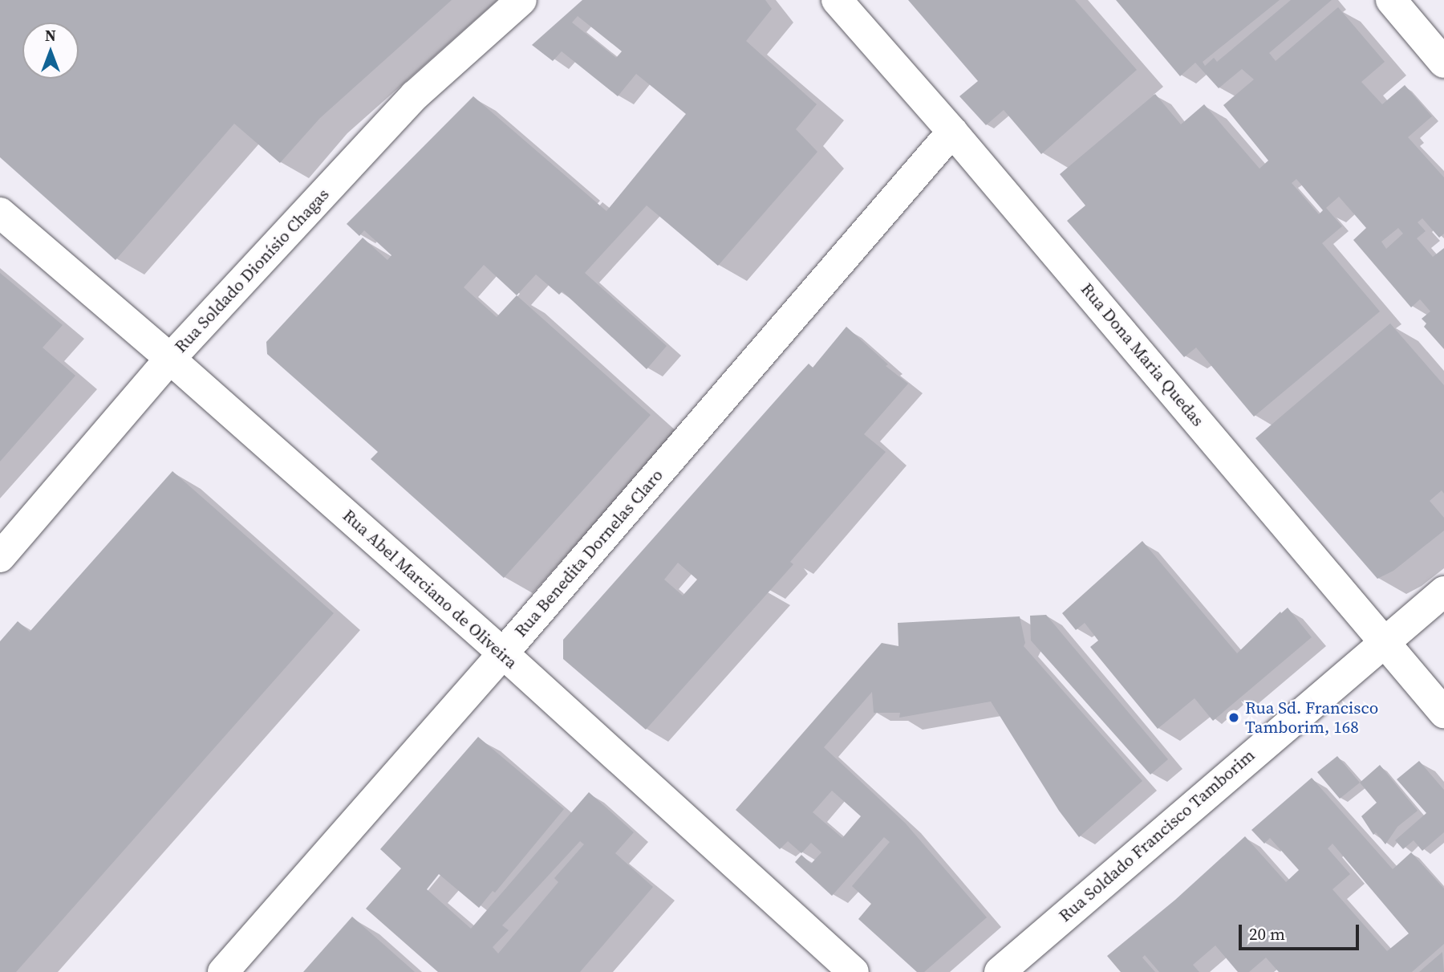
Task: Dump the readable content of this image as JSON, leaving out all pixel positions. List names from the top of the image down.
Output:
{
  "streets": {
    "street": [
      "Rua Soldado Dionísio Chagas",
      "Rua Dona Maria Quedas",
      "Rua Benedita Dornelas Claro",
      "Rua Abel Marciano de Oliveira",
      "Rua Soldado Francisco Tamborim"
    ]
  },
  "crossings": [
    ["Rua Soldado Dionísio Chagas", "Rua Abel Marciano de Oliveira"],
    ["Rua Dona Maria Quedas", "Rua Benedita Dornelas Claro"],
    ["Rua Dona Maria Quedas", "Rua Soldado Francisco Tamborim"],
    ["Rua Benedita Dornelas Claro", "Rua Abel Marciano de Oliveira"]
  ],
  "places": ["Rua Sd. Francisco Tamborim, 168"],
  "scale_bar": "20 m",
  "north": "top"
}
